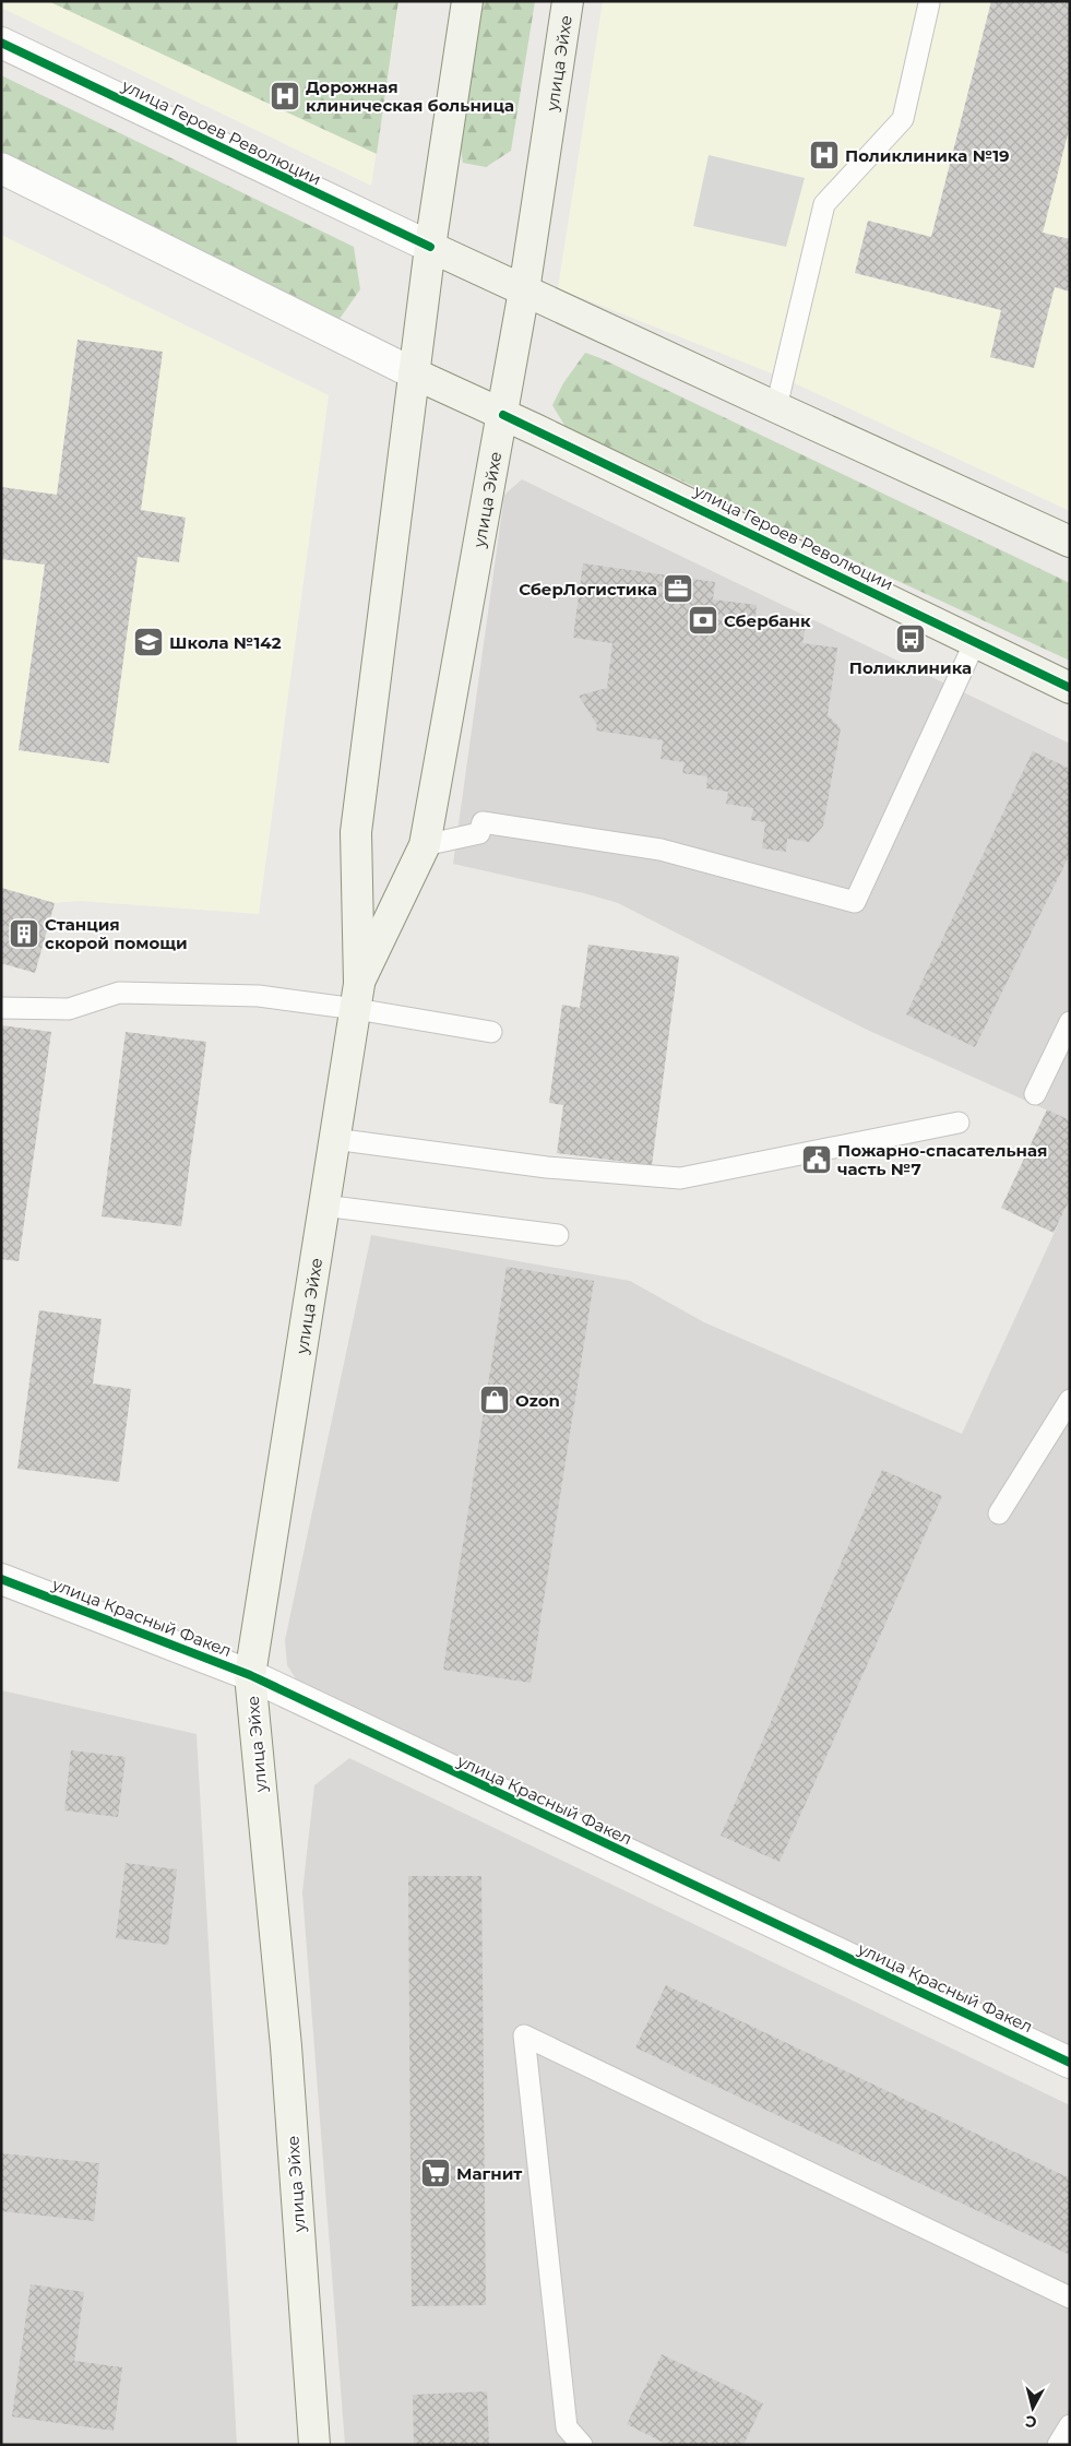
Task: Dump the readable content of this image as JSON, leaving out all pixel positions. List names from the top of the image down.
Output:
{
  "streets": {
    "main road": ["улица Эйхе", "улица Героев Революции"],
    "street": ["улица Красный Факел"]
  },
  "crossings": [
    ["улица Эйхе", "улица Героев Революции"],
    ["улица Эйхе", "улица Красный Факел"]
  ],
  "places": {
    "hospital": ["Дорожная клиническая больница", "Поликлиника №19"],
    "office": ["СберЛогистика"],
    "bank": ["Сбербанк"],
    "bus stop": ["Поликлиника"],
    "school or university": ["Школа №142"],
    "building": ["Станция скорой помощи"],
    "public building": ["Пожарно-спасательная часть №7"],
    "shop": ["Ozon"],
    "supermarket": ["Магнит"]
  },
  "north": "bottom"
}
